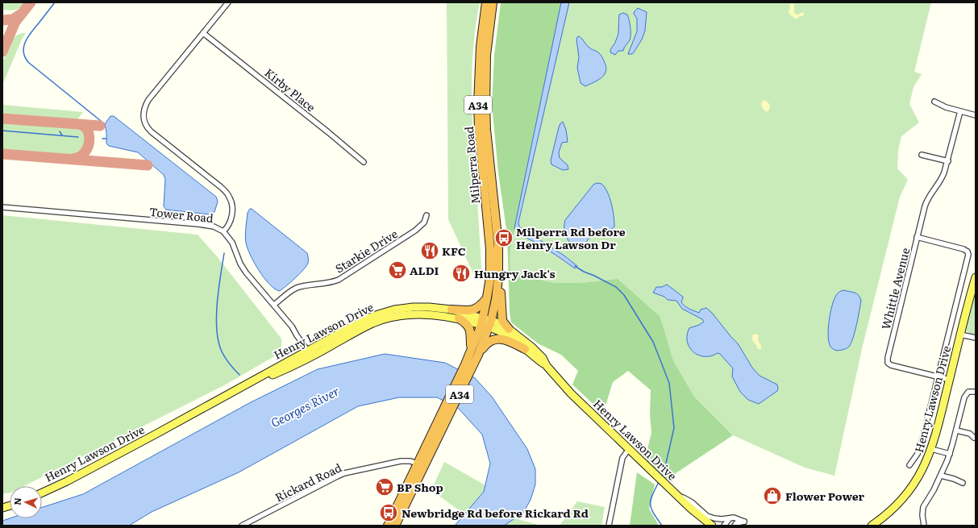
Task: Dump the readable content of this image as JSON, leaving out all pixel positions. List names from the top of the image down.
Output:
{
  "streets": {
    "highway": ["A34", "Milperra Road"],
    "main road": ["Henry Lawson Drive"],
    "street": [
      "Kirby Place",
      "Tower Road",
      "Starkie Drive",
      "Whittle Avenue",
      "Rickard Road"
    ]
  },
  "crossings": [
    ["A34", "Milperra Road"],
    ["A34", "Henry Lawson Drive"],
    ["A34", "Rickard Road"],
    ["Milperra Road", "Henry Lawson Drive"],
    ["Tower Road", "Starkie Drive"],
    ["Tower Road", "Henry Lawson Drive"],
    ["Whittle Avenue", "Henry Lawson Drive"]
  ],
  "water": ["Georges River"],
  "places": {
    "bus stop": ["Milperra Rd before Henry Lawson Dr", "Newbridge Rd before Rickard Rd"],
    "restaurant": ["KFC", "Hungry Jack's"],
    "supermarket": ["ALDI", "BP Shop"],
    "shop": ["Flower Power"]
  },
  "north": "left"
}
